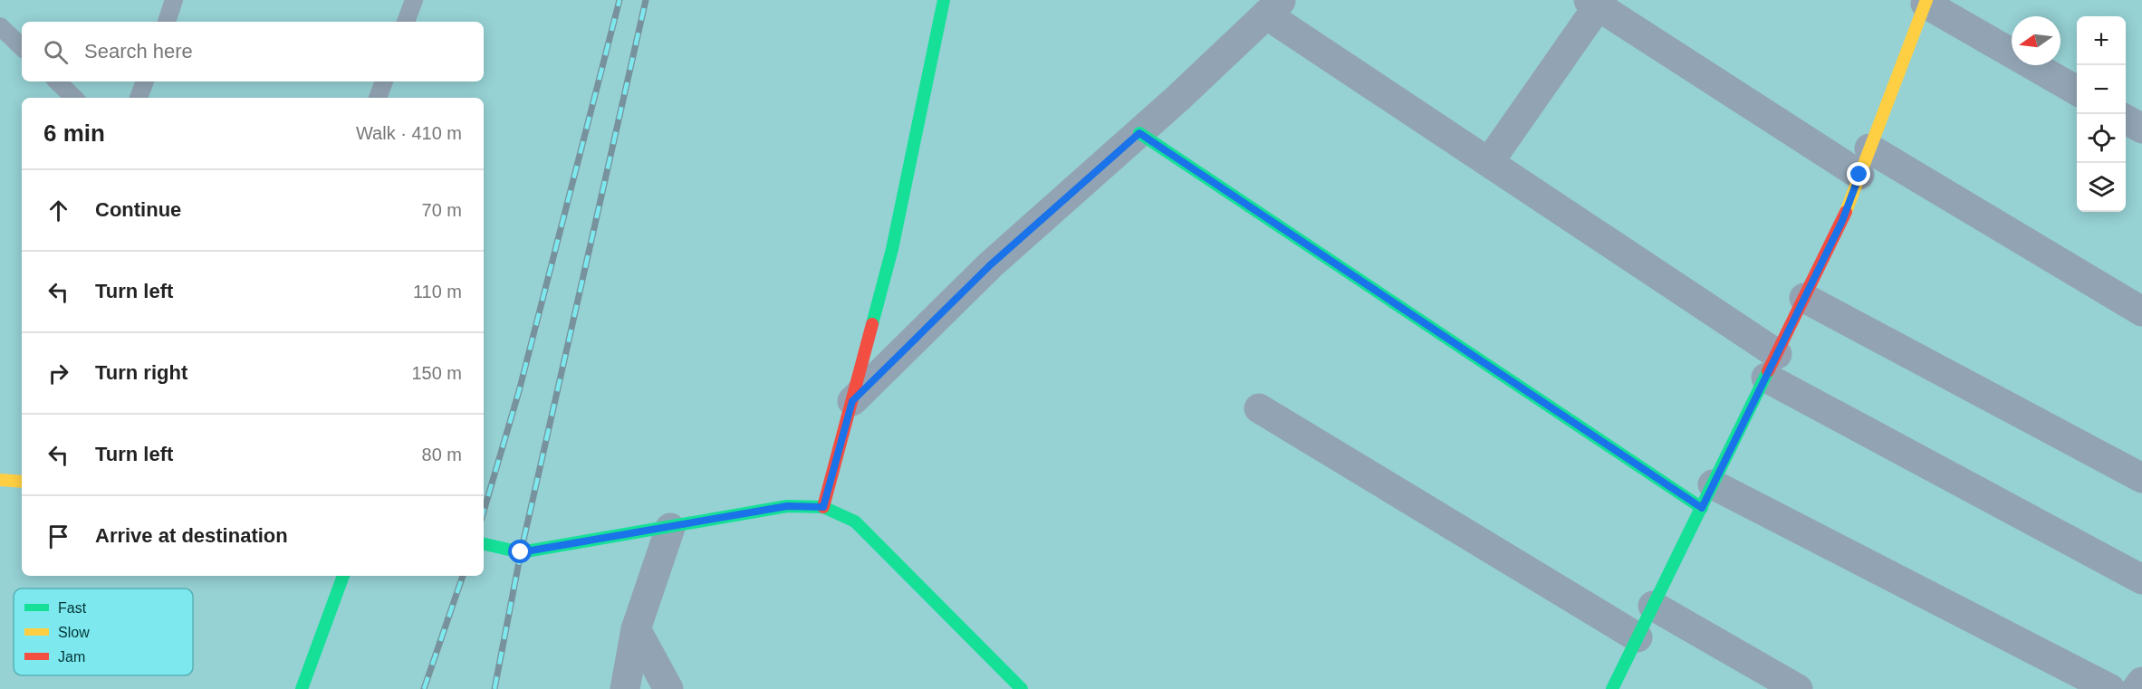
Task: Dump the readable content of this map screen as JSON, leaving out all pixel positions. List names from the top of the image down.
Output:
{
  "legend": ["Fast", "Slow", "Jam"],
  "north": "left",
  "page": {
    "map_buttons": ["+", "−"],
    "search": "Search here",
    "heading": ["6 min", "Walk · 410 m"],
    "list": [
      ["Continue", "70 m"],
      ["Turn left", "110 m"],
      ["Turn right", "150 m"],
      ["Turn left", "80 m"],
      "Arrive at destination"
    ]
  }
}
